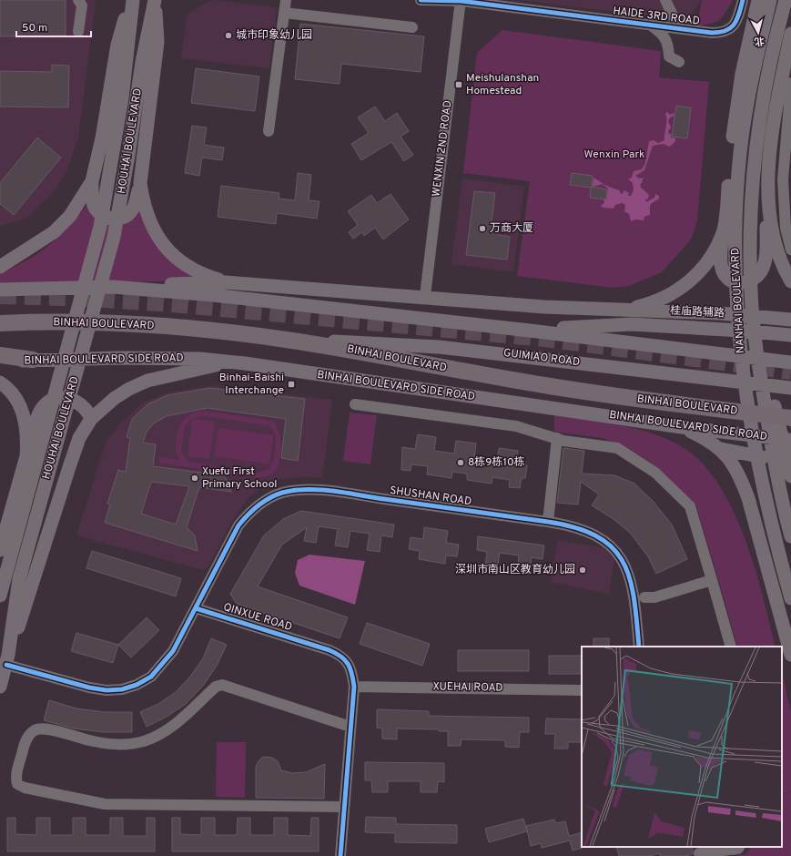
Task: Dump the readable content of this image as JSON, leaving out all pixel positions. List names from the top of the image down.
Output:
{
  "streets": {
    "highway": ["BINHAI BOULEVARD"],
    "main road": [
      "HOUHAI BOULEVARD",
      "NANHAI BOULEVARD",
      "桂庙路辅路",
      "GUIMIAO ROAD",
      "BINHAI BOULEVARD SIDE ROAD"
    ],
    "street": [
      "HAIDE 3RD ROAD",
      "WENXIN 2ND ROAD",
      "SHUSHAN ROAD",
      "QINXUE ROAD",
      "XUEHAI ROAD"
    ]
  },
  "crossings": [
    ["HAIDE 3RD ROAD", "WENXIN 2ND ROAD"],
    ["BINHAI BOULEVARD", "GUIMIAO ROAD"],
    ["SHUSHAN ROAD", "QINXUE ROAD"],
    ["QINXUE ROAD", "XUEHAI ROAD"]
  ],
  "parks": ["Wenxin Park"],
  "places": {
    "other": [
      "城市印象幼儿园",
      "万商大厦",
      "8栋9栋10栋",
      "Xuefu First Primary School",
      "深圳市南山区教育幼儿园"
    ],
    "transit": ["Meishulanshan Homestead", "Binhai-Baishi Interchange"]
  },
  "scale_bar": "50 m",
  "north": "bottom"
}
